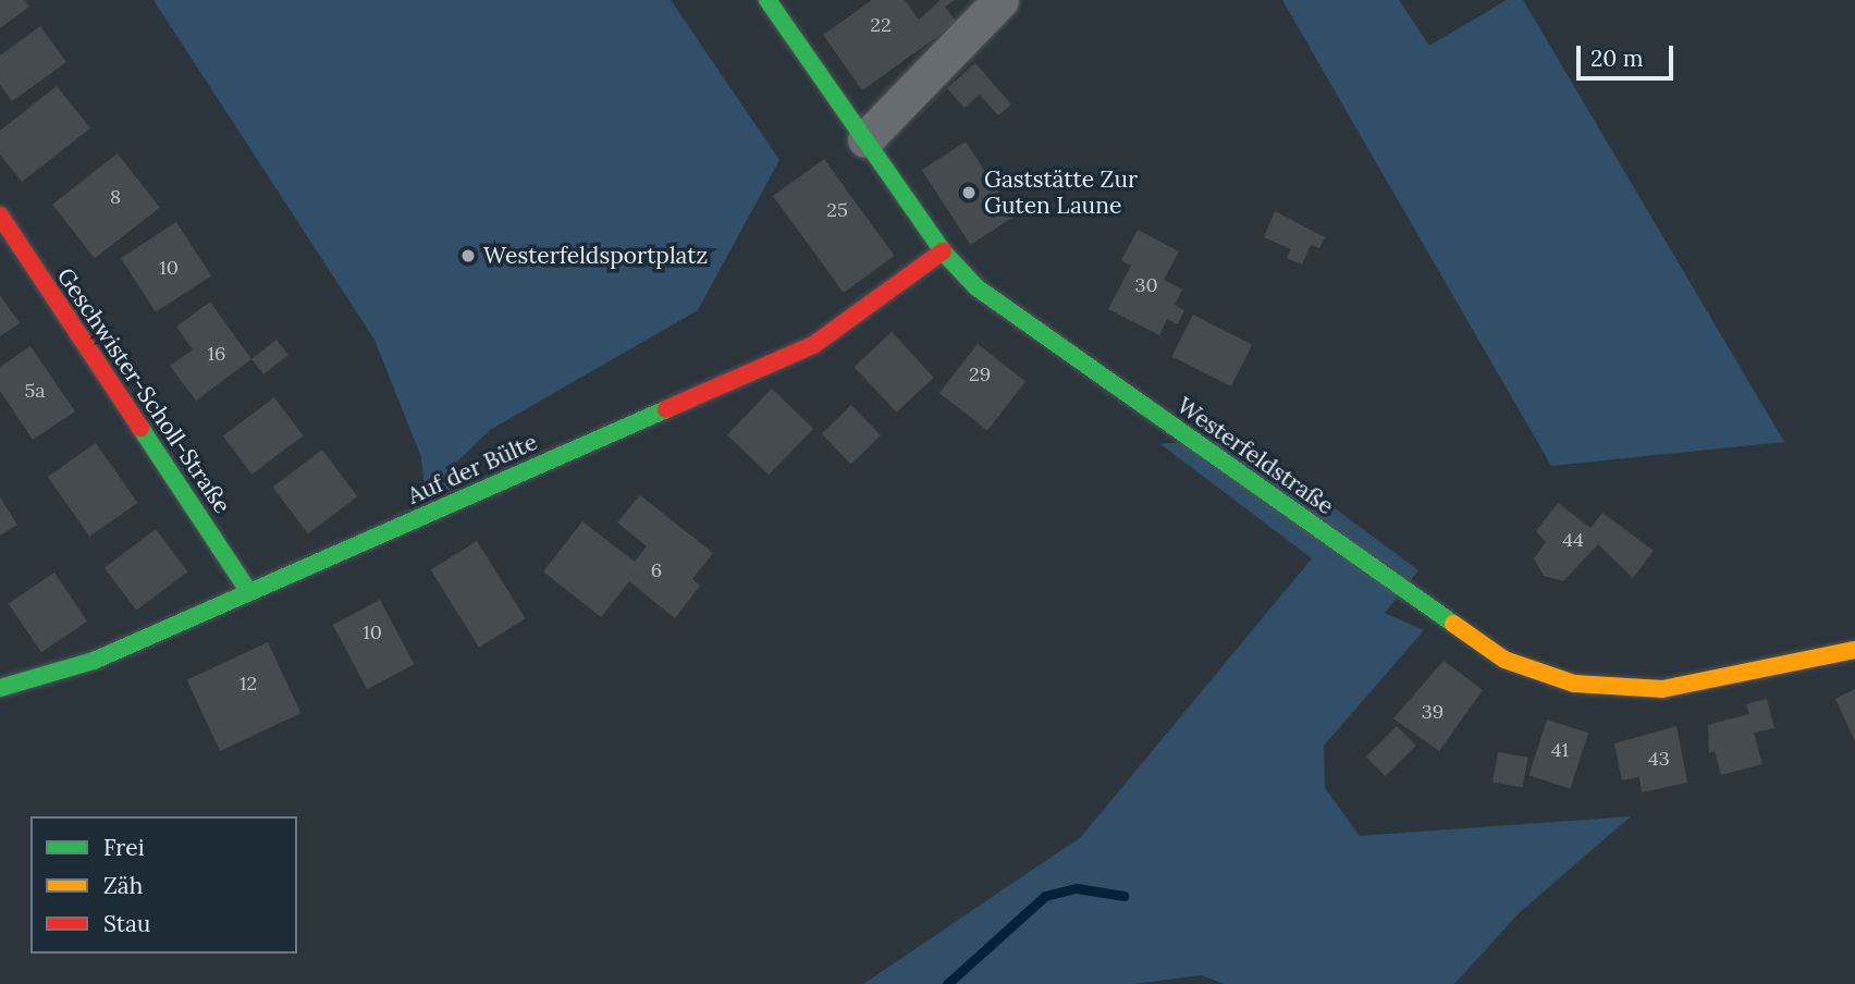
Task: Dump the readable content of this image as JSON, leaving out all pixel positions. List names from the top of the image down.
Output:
{
  "streets": {
    "street": ["Geschwister-Scholl-Straße", "Westerfeldstraße", "Auf der Bülte"]
  },
  "crossings": [
    ["Geschwister-Scholl-Straße", "Auf der Bülte"],
    ["Westerfeldstraße", "Auf der Bülte"]
  ],
  "places": ["Gaststätte Zur Guten Laune", "Westerfeldsportplatz"],
  "house_numbers": [
    "22",
    "8",
    "25",
    "10",
    "30",
    "16",
    "29",
    "5a",
    "44",
    "6",
    "10",
    "12",
    "39",
    "41",
    "43"
  ],
  "legend": ["Frei", "Zäh", "Stau"],
  "scale_bar": "20 m"
}
